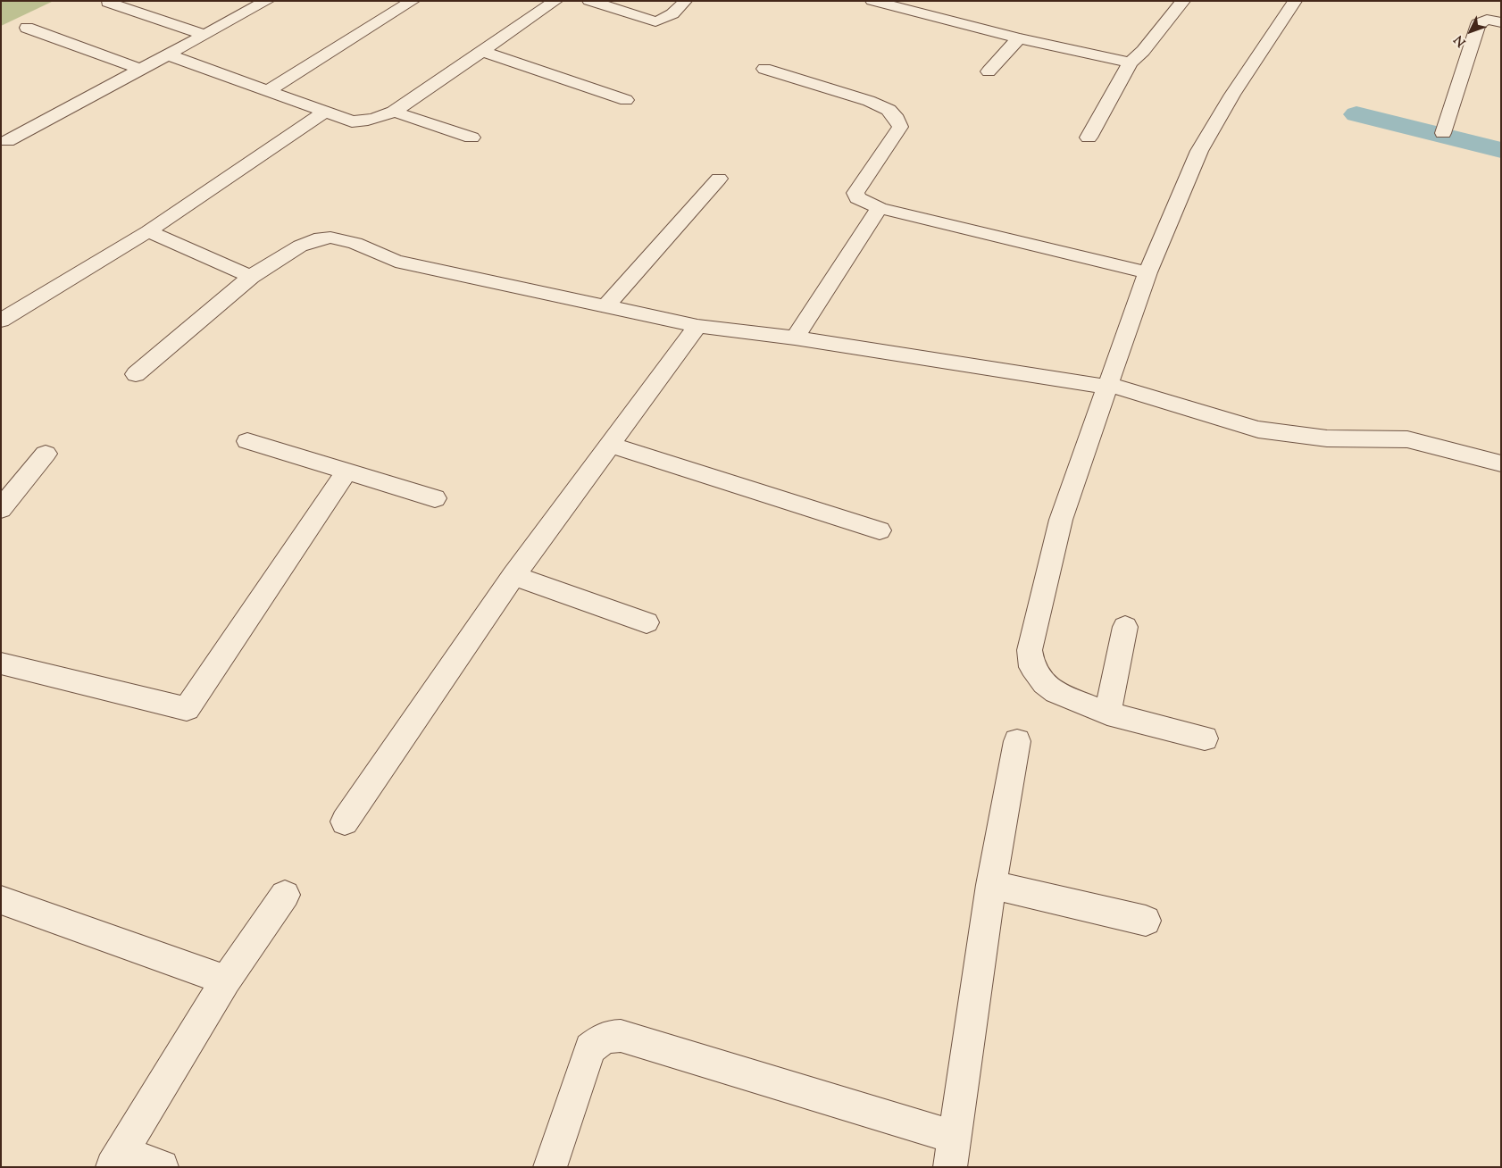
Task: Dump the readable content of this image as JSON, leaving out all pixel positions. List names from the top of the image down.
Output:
{
  "north": "bottom left"
}
